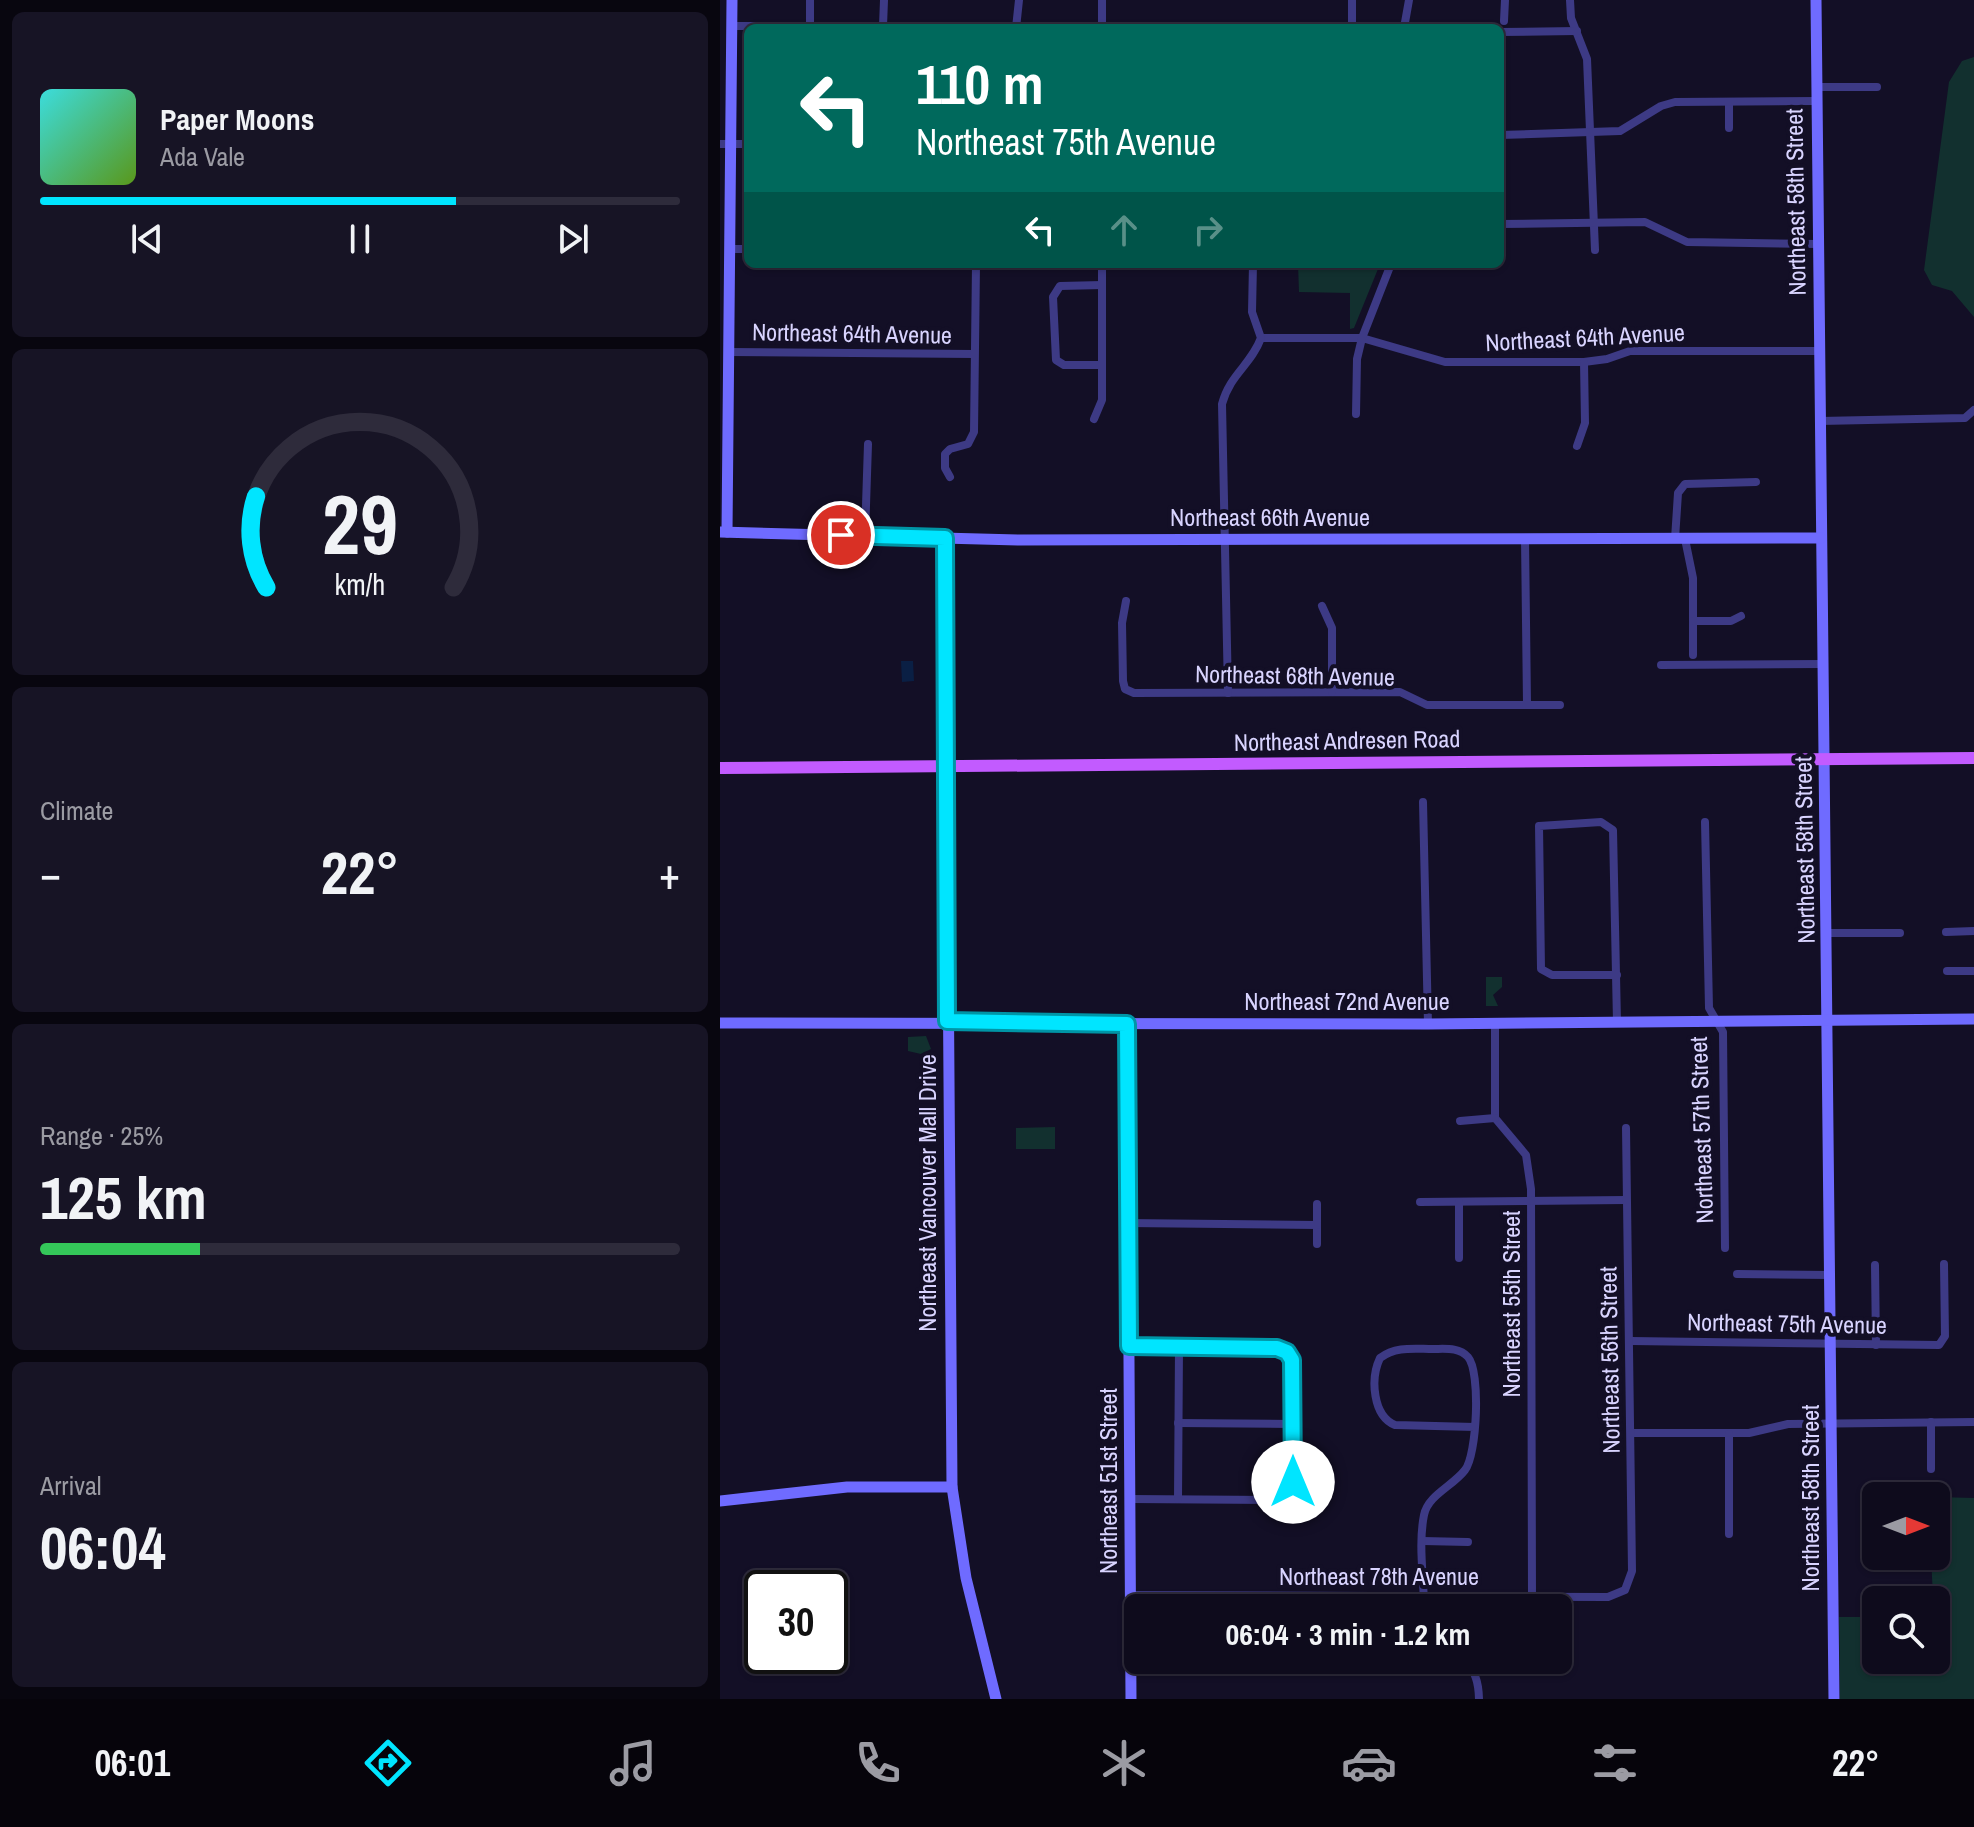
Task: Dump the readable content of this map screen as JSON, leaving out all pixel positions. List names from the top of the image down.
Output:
{
  "streets": {
    "main road": ["Northeast Andresen Road"],
    "street": [
      "Northeast 58th Street",
      "Northeast 64th Avenue",
      "Northeast 66th Avenue",
      "Northeast 68th Avenue",
      "Northeast 72nd Avenue",
      "Northeast 57th Street",
      "Northeast Vancouver Mall Drive",
      "Northeast 55th Street",
      "Northeast 75th Avenue",
      "Northeast 56th Street",
      "Northeast 51st Street",
      "Northeast 78th Avenue"
    ]
  },
  "crossings": [
    ["Northeast 58th Street", "Northeast 64th Avenue"],
    ["Northeast 58th Street", "Northeast 66th Avenue"],
    ["Northeast 58th Street", "Northeast Andresen Road"],
    ["Northeast 58th Street", "Northeast 72nd Avenue"],
    ["Northeast 58th Street", "Northeast 75th Avenue"],
    ["Northeast 66th Avenue", "Northeast Vancouver Mall Drive"],
    ["Northeast Andresen Road", "Northeast Vancouver Mall Drive"],
    ["Northeast 72nd Avenue", "Northeast 57th Street"],
    ["Northeast 72nd Avenue", "Northeast Vancouver Mall Drive"],
    ["Northeast 72nd Avenue", "Northeast 51st Street"],
    ["Northeast 75th Avenue", "Northeast 56th Street"],
    ["Northeast 56th Street", "Northeast 78th Avenue"]
  ],
  "north": "right",
  "page": {
    "turn": ["110 m", "Northeast 75th Avenue"],
    "song": ["Paper Moons", "Ada Vale"],
    "tile": [
      "Climate",
      ["Range · 25%", "125 km"],
      ["Arrival", "06:04"]
    ],
    "heat": ["−", "22°", "+"],
    "limit": "30",
    "trip": "06:04 · 3 min · 1.2 km",
    "tabs": ["06:01", "22°"],
    "gauge": ["29", "km/h"]
  }
}
